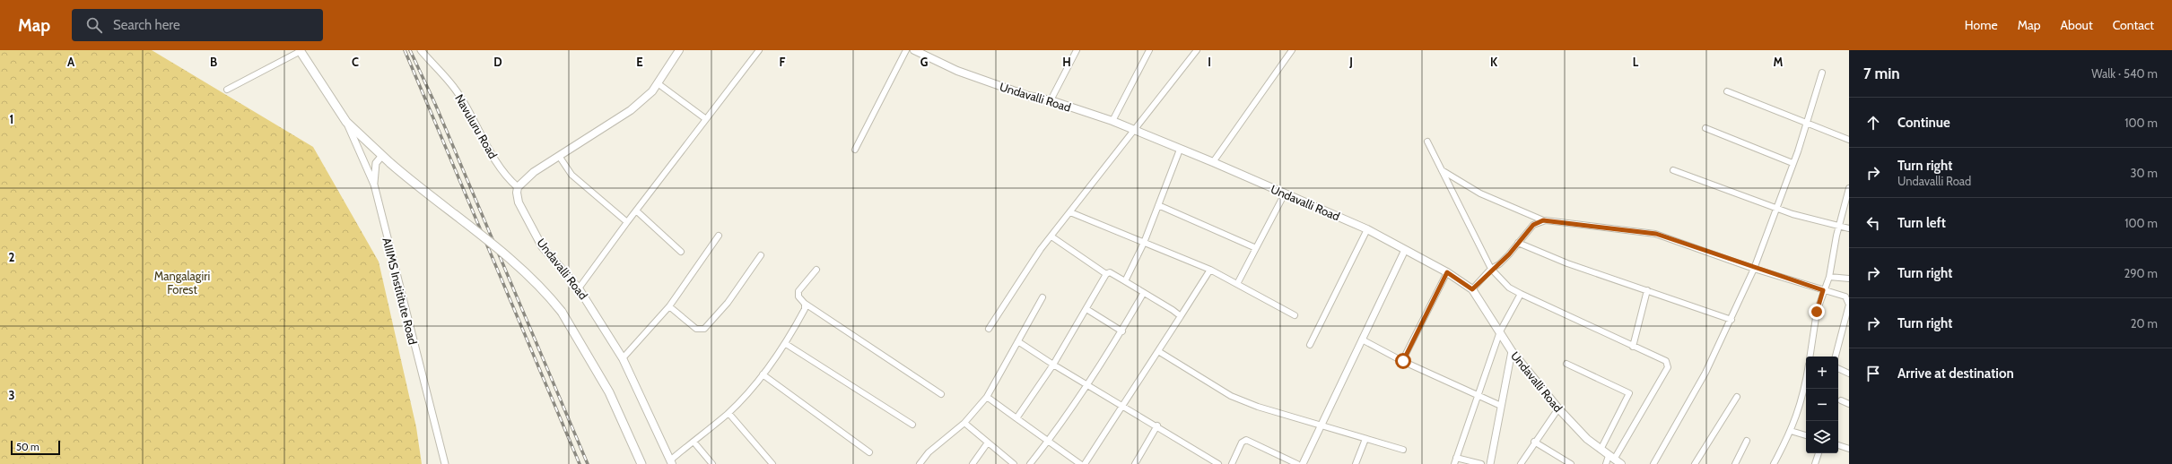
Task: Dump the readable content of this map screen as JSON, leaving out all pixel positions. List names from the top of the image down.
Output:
{
  "streets": {
    "main road": ["Undavalli Road"],
    "street": ["Navuluru Road", "AIIIMS Instititute Road"]
  },
  "crossings": [
    ["Undavalli Road", "Navuluru Road"]
  ],
  "parks": ["Mangalagiri Forest"],
  "scale_bar": "50 m",
  "page": {
    "header": "Map",
    "search": "Search here",
    "nav": [
      "Home",
      "Map",
      "About",
      "Contact"
    ],
    "heading": ["7 min", "Walk · 540 m"],
    "list": [
      ["Continue", "100 m"],
      ["Turn right", "Undavalli Road", "30 m"],
      ["Turn left", "100 m"],
      ["Turn right", "290 m"],
      ["Turn right", "20 m"],
      "Arrive at destination"
    ],
    "map_buttons": ["+", "−"],
    "scale": "50 m"
  },
  "grid": {
    "columns": [
      "A",
      "B",
      "C",
      "D",
      "E",
      "F",
      "G",
      "H",
      "I",
      "J",
      "K",
      "L",
      "M"
    ],
    "rows": ["1", "2", "3"]
  }
}
